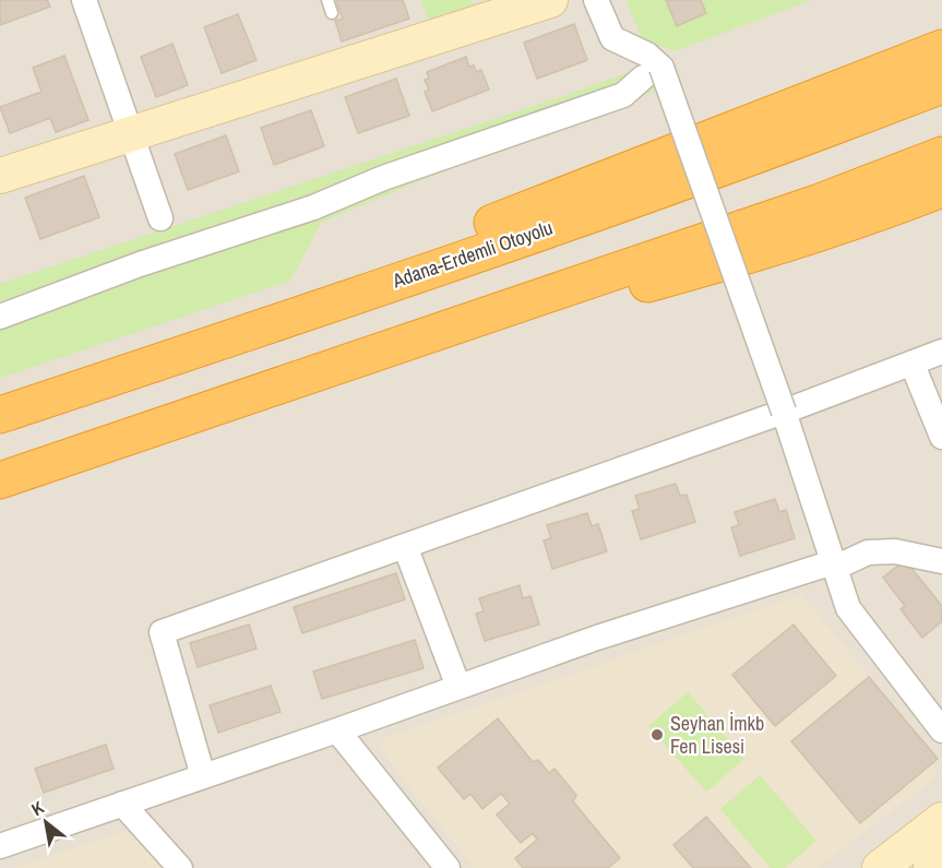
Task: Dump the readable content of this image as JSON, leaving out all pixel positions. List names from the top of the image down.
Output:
{
  "streets": {
    "highway": ["Adana-Erdemli Otoyolu"]
  },
  "places": ["Seyhan İmkb Fen Lisesi"],
  "north": "top left"
}
